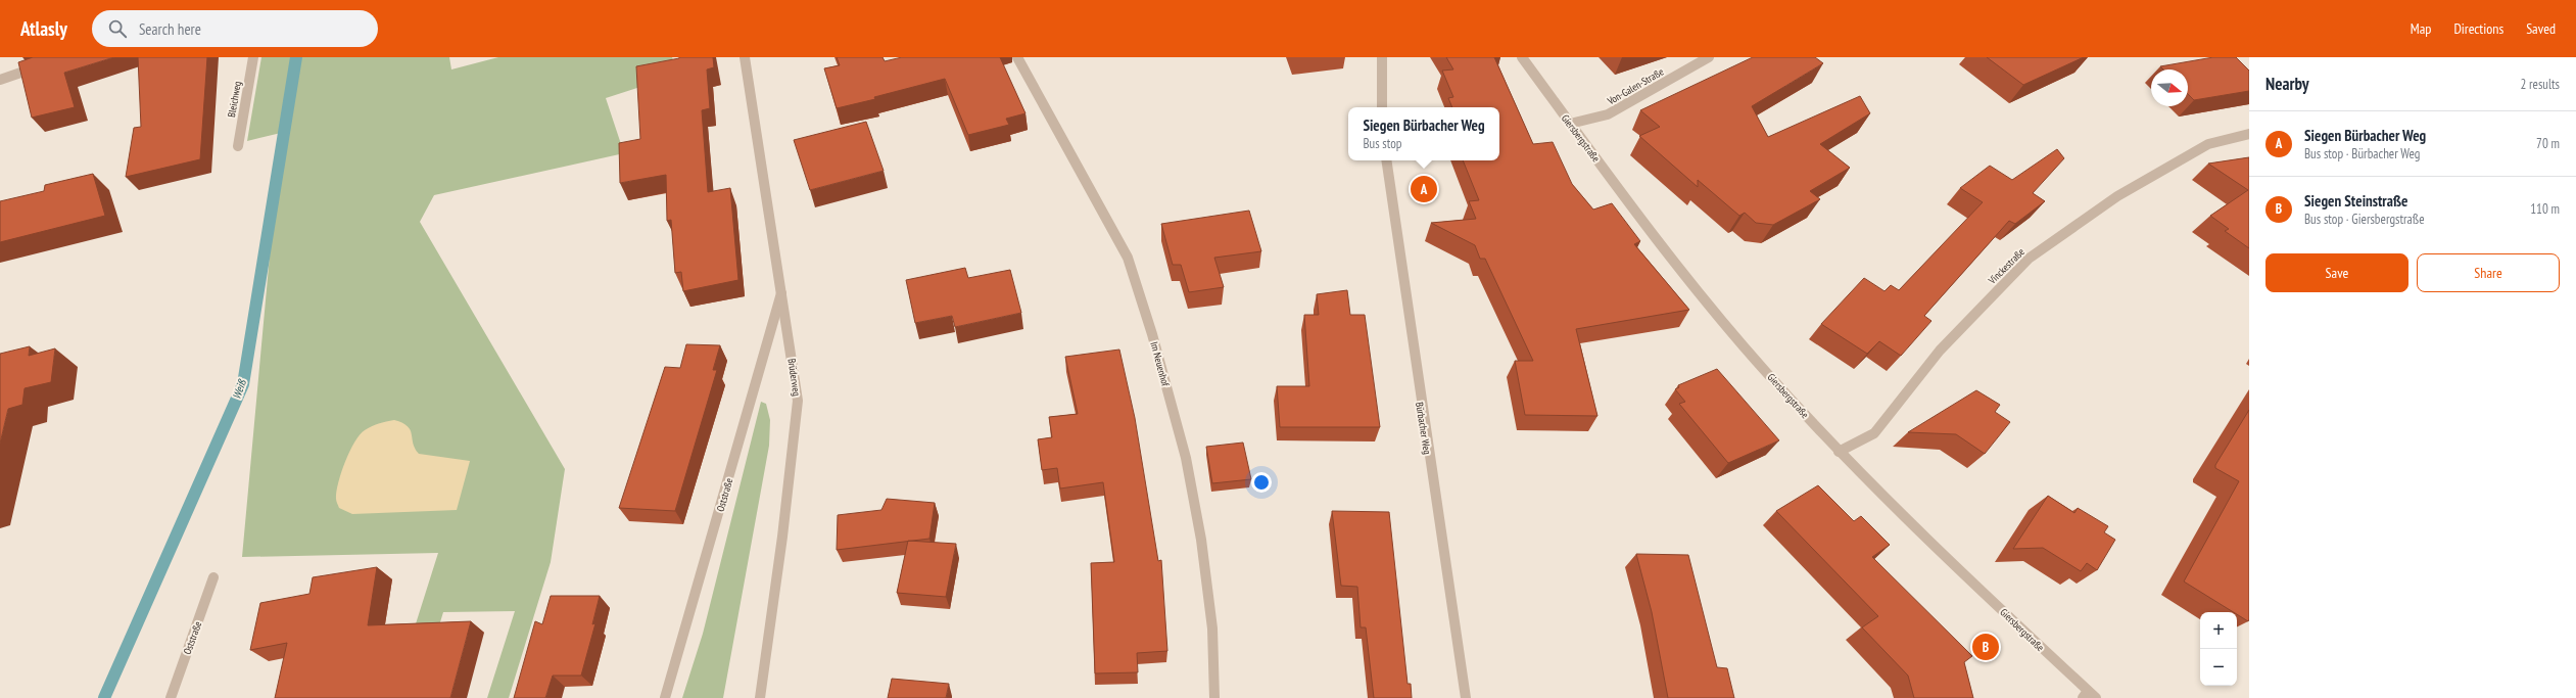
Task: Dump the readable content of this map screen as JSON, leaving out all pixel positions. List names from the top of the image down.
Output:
{
  "streets": {
    "street": [
      "Von-Galen-Straße",
      "Bleichweg",
      "Giersbergstraße",
      "Vinckestraße",
      "Im Neuenhof",
      "Brüderweg",
      "Bürbacher Weg",
      "Oststraße"
    ]
  },
  "crossings": [
    ["Von-Galen-Straße", "Giersbergstraße"],
    ["Giersbergstraße", "Vinckestraße"],
    ["Brüderweg", "Oststraße"]
  ],
  "water": ["Weiß"],
  "north": "right",
  "page": {
    "header": "Atlasly",
    "search": "Search here",
    "nav": ["Map", "Directions", "Saved"],
    "heading": ["Nearby", "2 results"],
    "popup": ["Siegen Bürbacher Weg", "Bus stop"],
    "list": [
      {
        "mark": "A",
        "name": "Siegen Bürbacher Weg",
        "note": "Bus stop · Bürbacher Weg",
        "value": "70 m"
      },
      {
        "mark": "B",
        "name": "Siegen Steinstraße",
        "note": "Bus stop · Giersbergstraße",
        "value": "110 m"
      }
    ],
    "pins": ["A", "B"],
    "buttons": ["Save", "Share"],
    "map_buttons": ["+", "−"]
  }
}
